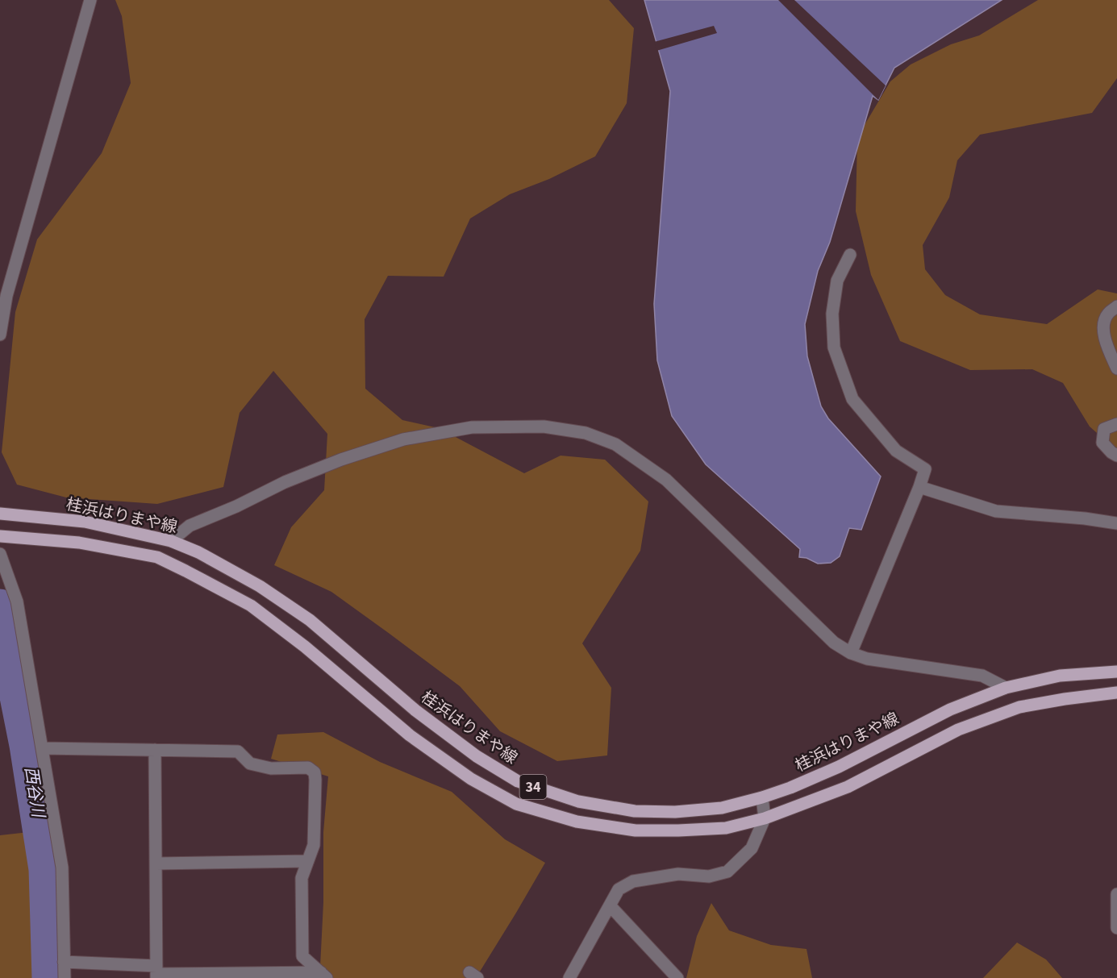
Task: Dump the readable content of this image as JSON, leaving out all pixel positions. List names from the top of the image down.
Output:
{
  "streets": {
    "main road": ["桂浜はりまや線", "34"]
  },
  "water": ["西谷川"]
}
